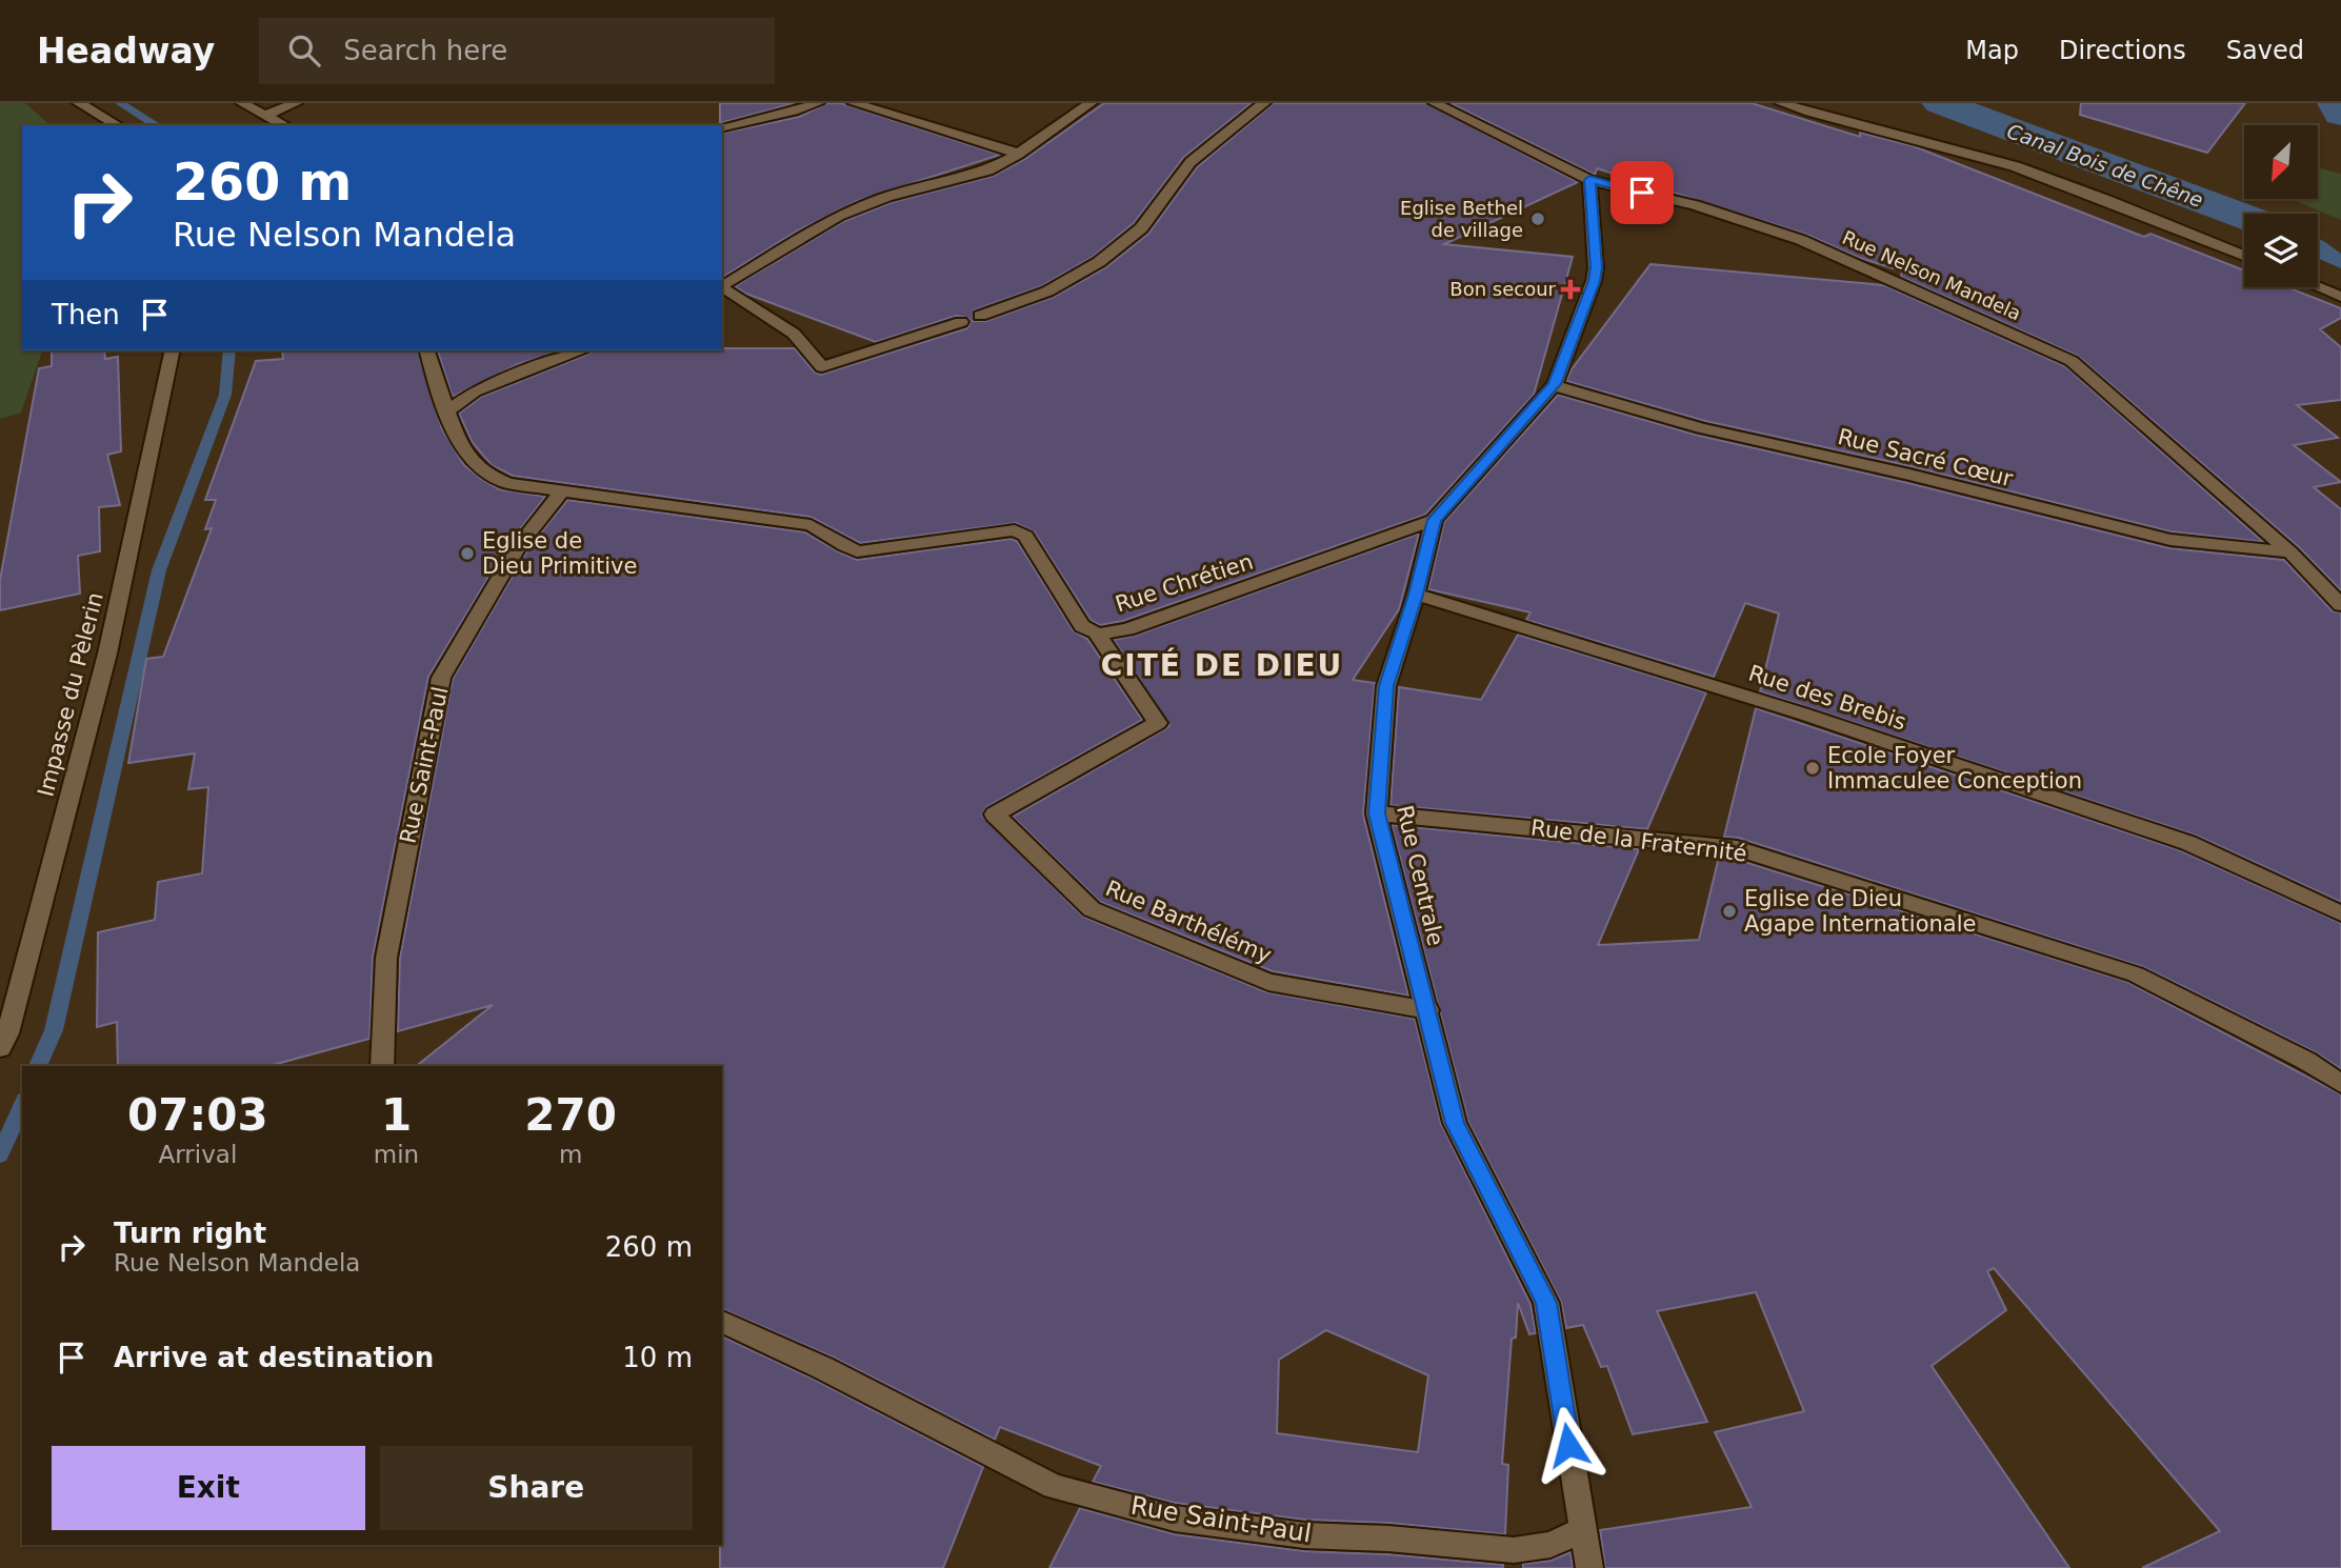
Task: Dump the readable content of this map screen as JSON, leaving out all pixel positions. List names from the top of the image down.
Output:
{
  "streets": {
    "street": [
      "Rue Nelson Mandela",
      "Rue Sacré Cœur",
      "Rue Chrétien",
      "Impasse du Pèlerin",
      "Rue des Brebis",
      "Rue Saint-Paul",
      "Rue de la Fraternité",
      "Rue Centrale",
      "Rue Barthélémy"
    ]
  },
  "crossings": [
    ["Rue Nelson Mandela", "Rue Sacré Cœur"],
    ["Rue Nelson Mandela", "Rue Centrale"],
    ["Rue Sacré Cœur", "Rue Centrale"],
    ["Rue Chrétien", "Rue Saint-Paul"],
    ["Rue Chrétien", "Rue Centrale"],
    ["Rue Chrétien", "Rue Barthélémy"],
    ["Rue des Brebis", "Rue Centrale"],
    ["Rue Saint-Paul", "Rue Centrale"],
    ["Rue de la Fraternité", "Rue Centrale"],
    ["Rue Centrale", "Rue Barthélémy"]
  ],
  "districts": ["CITÉ DE DIEU"],
  "water": ["Canal Bois de Chêne"],
  "places": {
    "other": [
      "Eglise Bethel de village",
      "Eglise de Dieu Primitive",
      "Ecole Foyer Immaculee Conception",
      "Eglise de Dieu Agape Internationale"
    ],
    "health": ["Bon secour"]
  },
  "north": "bottom left",
  "page": {
    "header": "Headway",
    "search": "Search here",
    "nav": ["Map", "Directions", "Saved"],
    "turn": ["260 m", "Rue Nelson Mandela"],
    "then": "Then",
    "eta": [
      "07:03",
      "Arrival",
      "1",
      "min",
      "270",
      "m"
    ],
    "list": [
      {
        "name": "Turn right",
        "note": "Rue Nelson Mandela",
        "value": "260 m"
      },
      {
        "name": "Arrive at destination",
        "value": "10 m"
      }
    ],
    "buttons": ["Exit", "Share"]
  }
}
